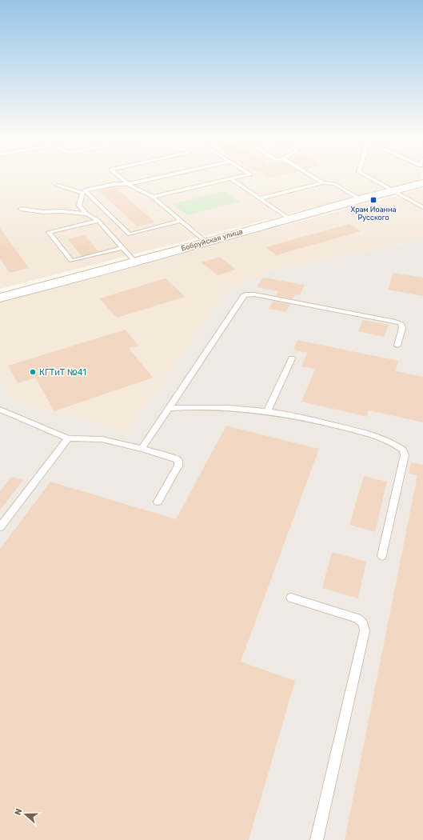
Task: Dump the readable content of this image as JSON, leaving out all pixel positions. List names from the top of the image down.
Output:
{
  "streets": {
    "street": ["Бобруйская улица"]
  },
  "places": {
    "transit": ["Храм Иоанна Русского"],
    "other": ["КГТиТ №41"]
  },
  "north": "left"
}
